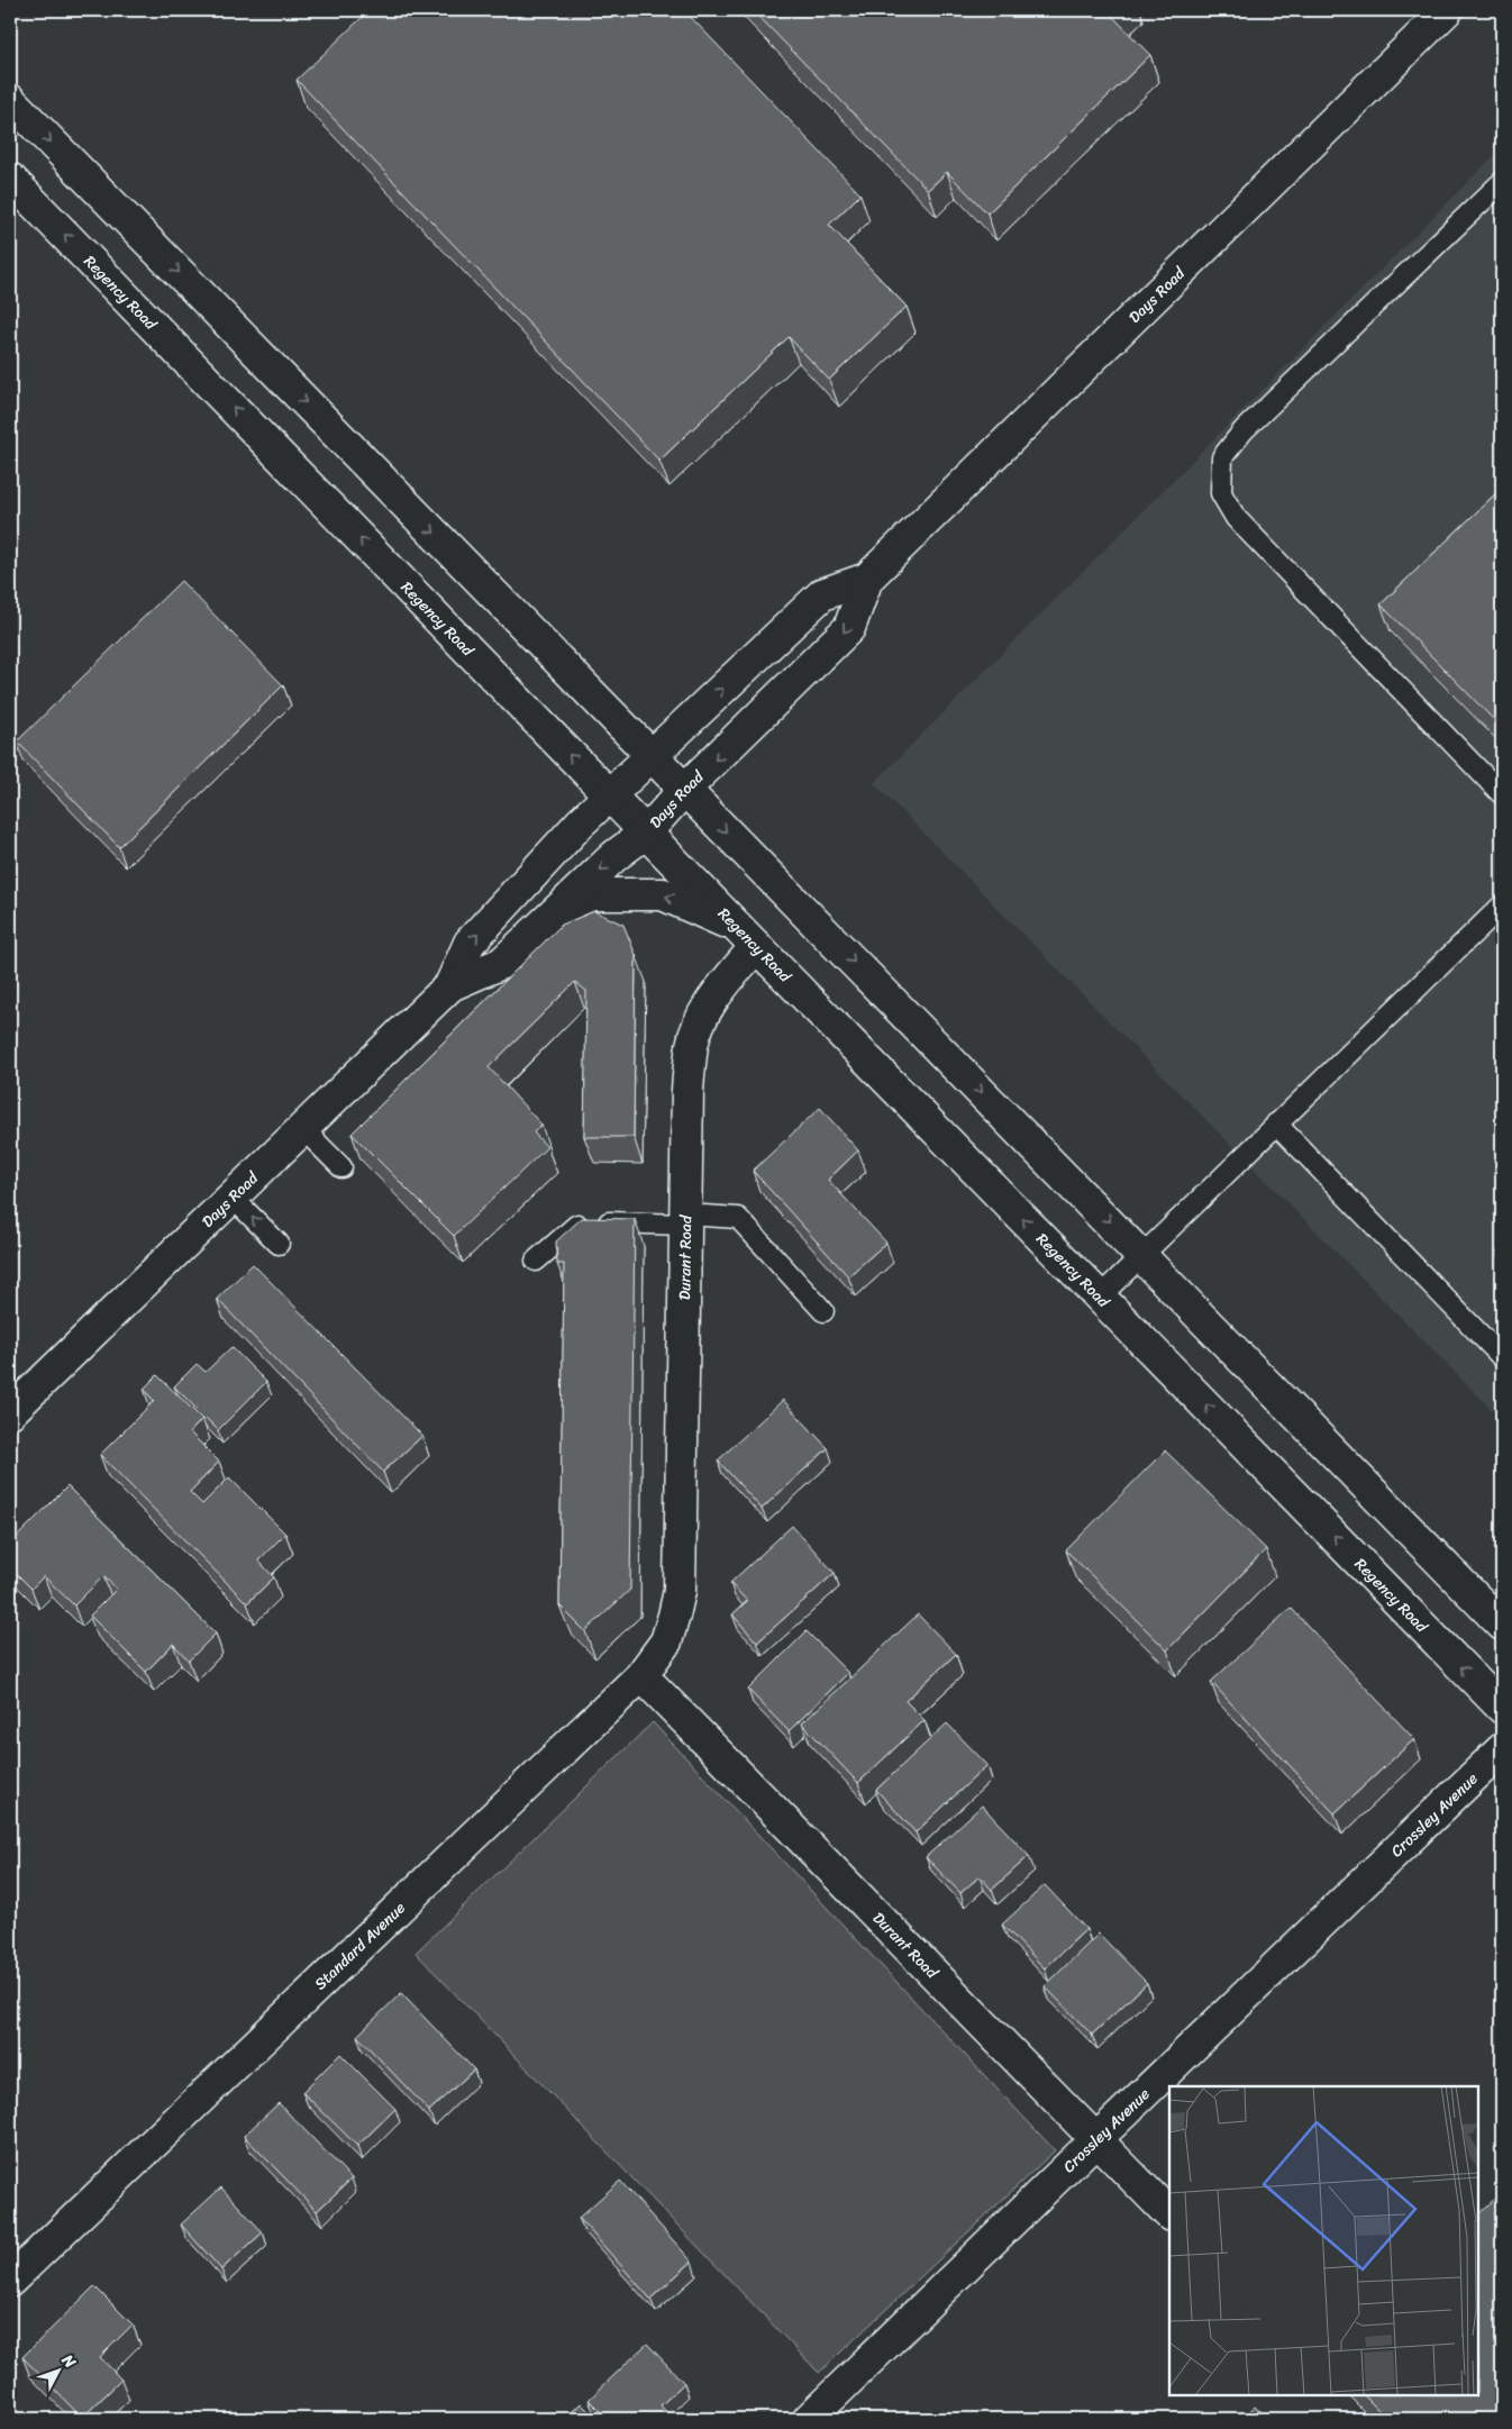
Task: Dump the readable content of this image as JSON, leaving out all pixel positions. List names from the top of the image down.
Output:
{
  "streets": {
    "main road": [
      "Regency Road",
      "Days Road",
      "Durant Road",
      "Crossley Avenue",
      "Standard Avenue"
    ]
  },
  "crossings": [
    ["Regency Road", "Days Road"],
    ["Regency Road", "Durant Road"],
    ["Durant Road", "Crossley Avenue"],
    ["Durant Road", "Standard Avenue"]
  ],
  "north": "top right"
}
